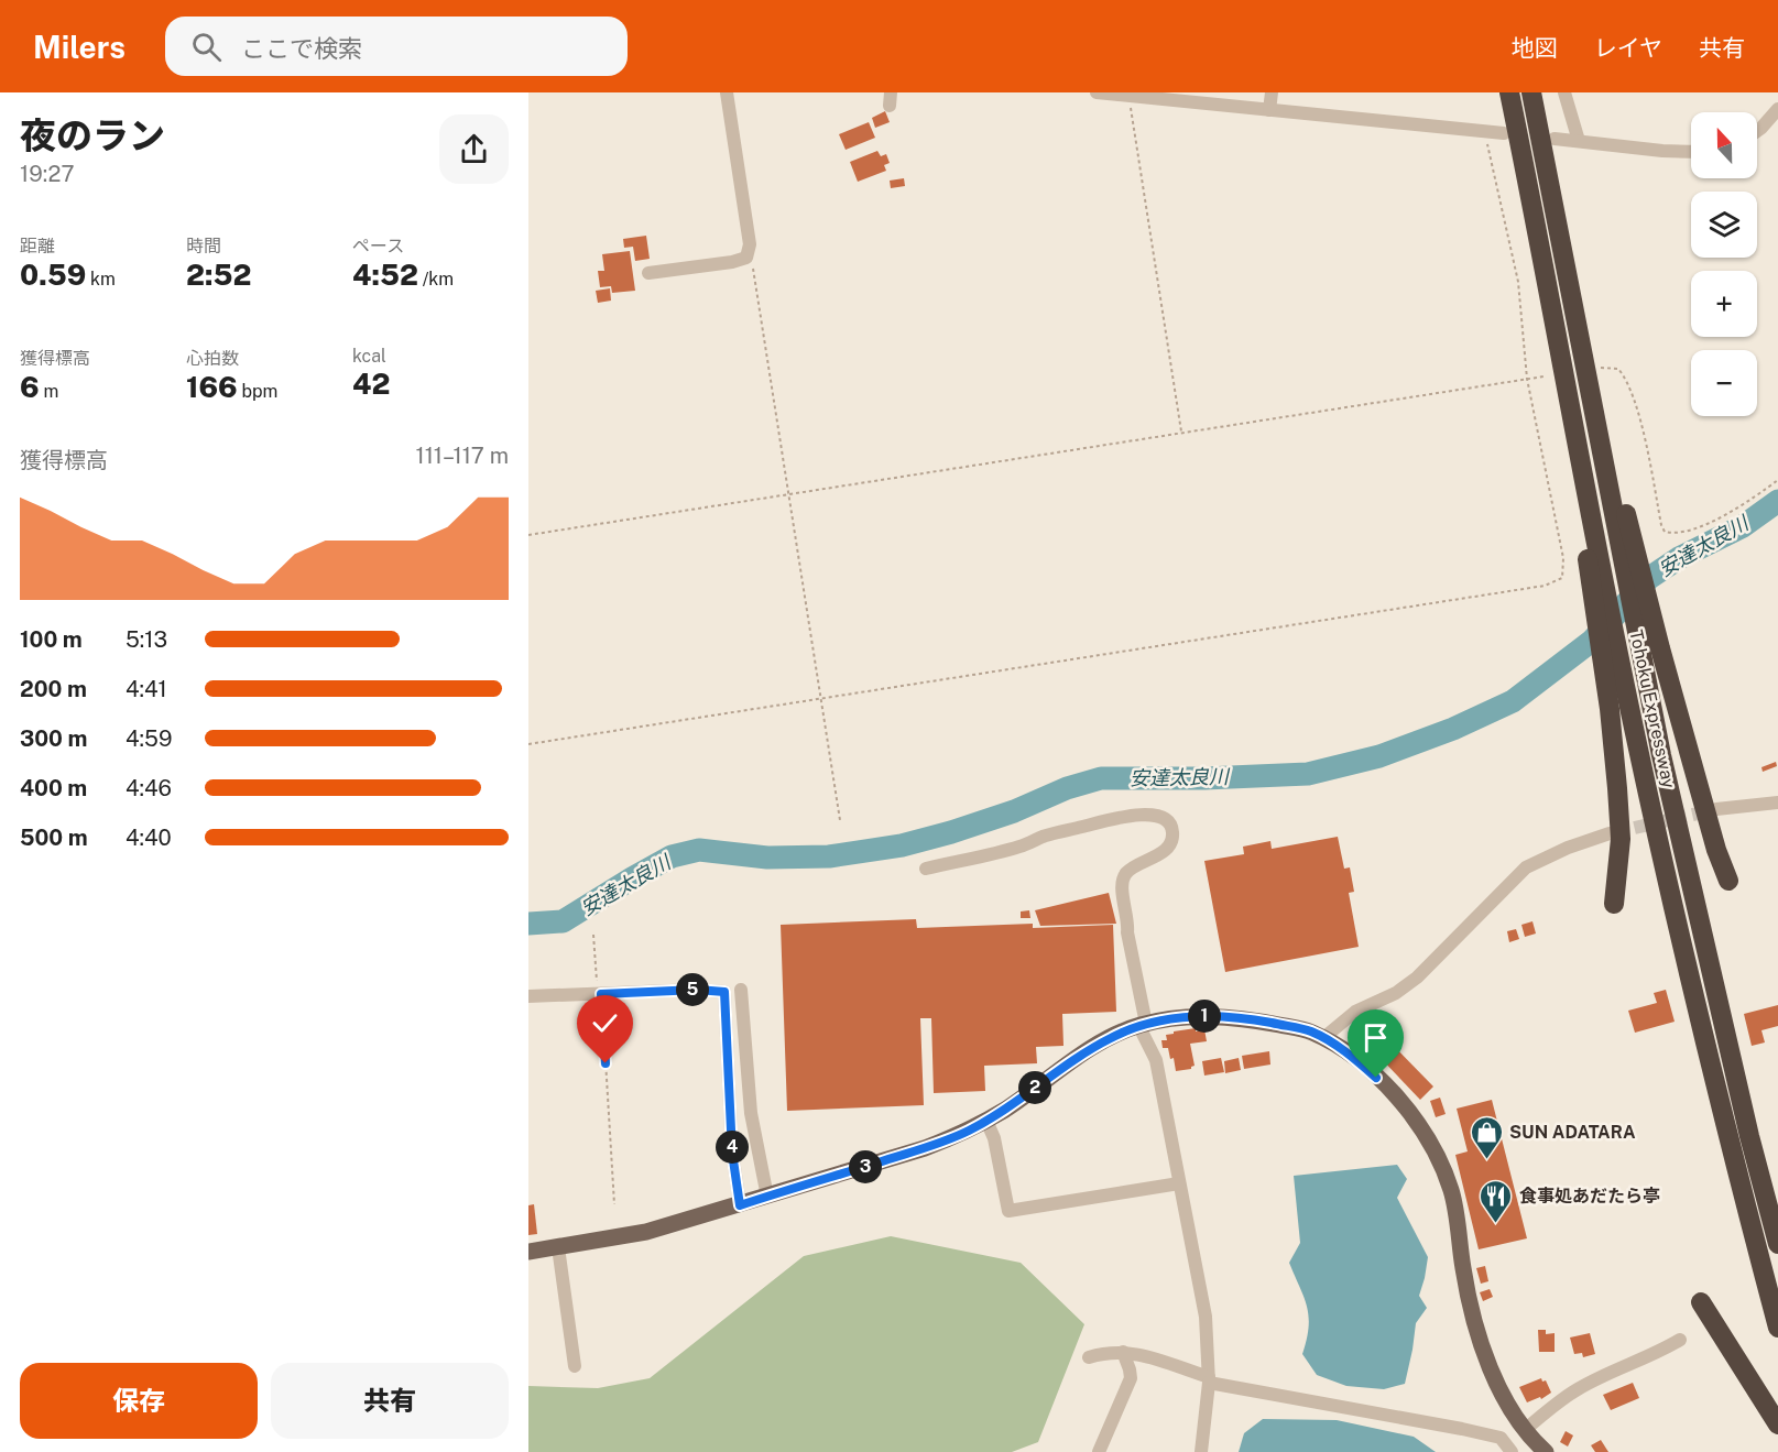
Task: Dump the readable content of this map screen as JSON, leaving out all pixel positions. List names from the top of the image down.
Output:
{
  "streets": {
    "highway": ["Tohoku Expressway"]
  },
  "water": ["安達太良川"],
  "places": {
    "shop": ["SUN ADATARA"],
    "restaurant": ["食事処あだたら亭"]
  },
  "north": "top",
  "page": {
    "header": "Milers",
    "search": "ここで検索",
    "nav": ["地図", "レイヤ", "共有"],
    "heading": ["夜のラン", "19:27"],
    "map_buttons": ["+", "−"],
    "stats": [
      ["距離", "0.59 km"],
      ["時間", "2:52"],
      ["ペース", "4:52 /km"],
      ["獲得標高", "6 m"],
      ["心拍数", "166 bpm"],
      ["kcal", "42"]
    ],
    "chart": ["獲得標高", "111–117 m"],
    "list": [
      {
        "name": "100 m",
        "note": "5:13"
      },
      {
        "name": "200 m",
        "note": "4:41"
      },
      {
        "name": "300 m",
        "note": "4:59"
      },
      {
        "name": "400 m",
        "note": "4:46"
      },
      {
        "name": "500 m",
        "note": "4:40"
      }
    ],
    "pins": [
      "5",
      "1",
      "2",
      "4",
      "3"
    ],
    "buttons": ["保存", "共有"]
  }
}
